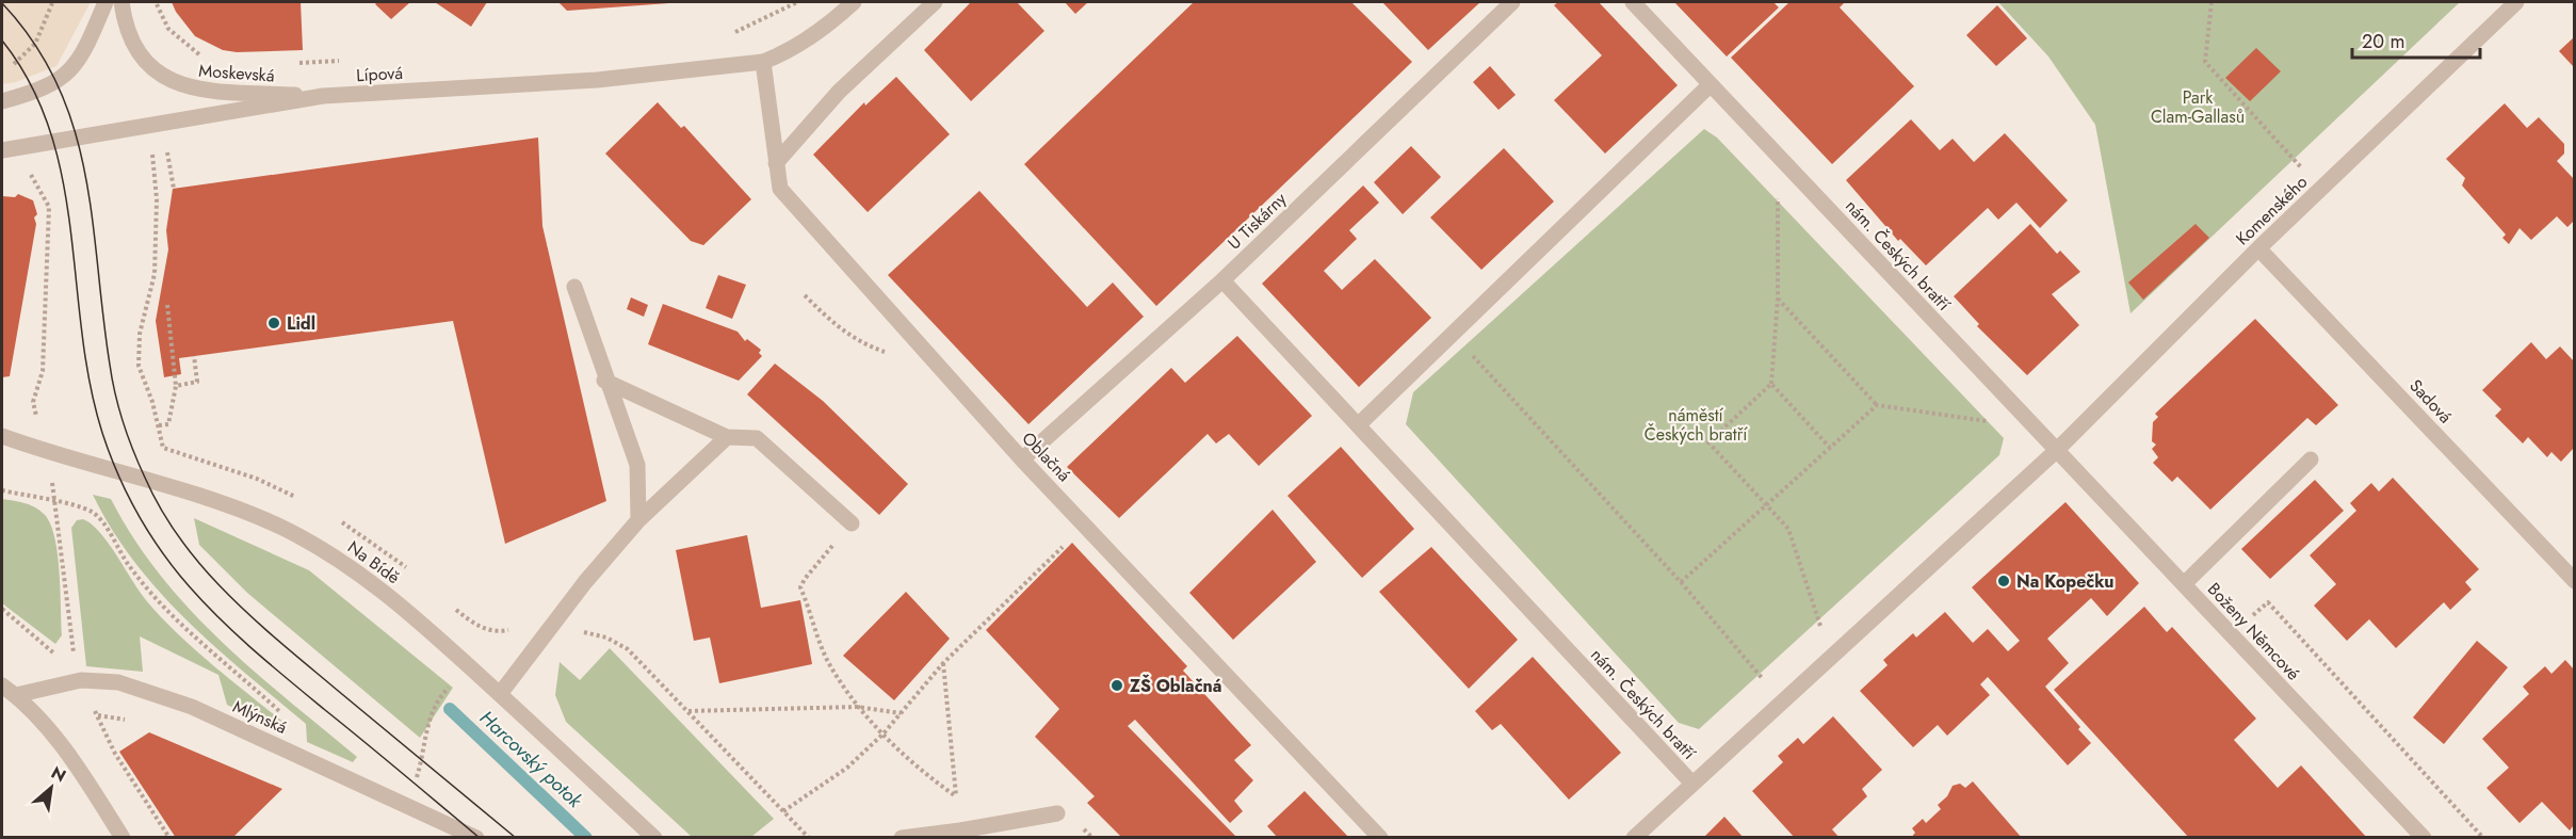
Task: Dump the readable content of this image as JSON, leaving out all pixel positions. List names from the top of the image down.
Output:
{
  "streets": {
    "street": [
      "Moskevská",
      "Lípová",
      "Komenského",
      "U Tiskárny",
      "nám. Českých bratří",
      "Sadová",
      "Oblačná",
      "Na Bídě",
      "Boženy Němcové",
      "Mlýnská"
    ]
  },
  "crossings": [
    ["Moskevská", "Lípová"],
    ["Lípová", "Oblačná"],
    ["Komenského", "nám. Českých bratří"],
    ["Komenského", "Sadová"],
    ["Komenského", "Boženy Němcové"],
    ["U Tiskárny", "nám. Českých bratří"],
    ["U Tiskárny", "Oblačná"],
    ["nám. Českých bratří", "Boženy Němcové"]
  ],
  "water": ["Harcovský potok"],
  "parks": ["Park Clam-Gallasů", "náměstí Českých bratří"],
  "places": ["Lidl", "Na Kopečku", "ZŠ Oblačná"],
  "scale_bar": "20 m",
  "north": "top right"
}
